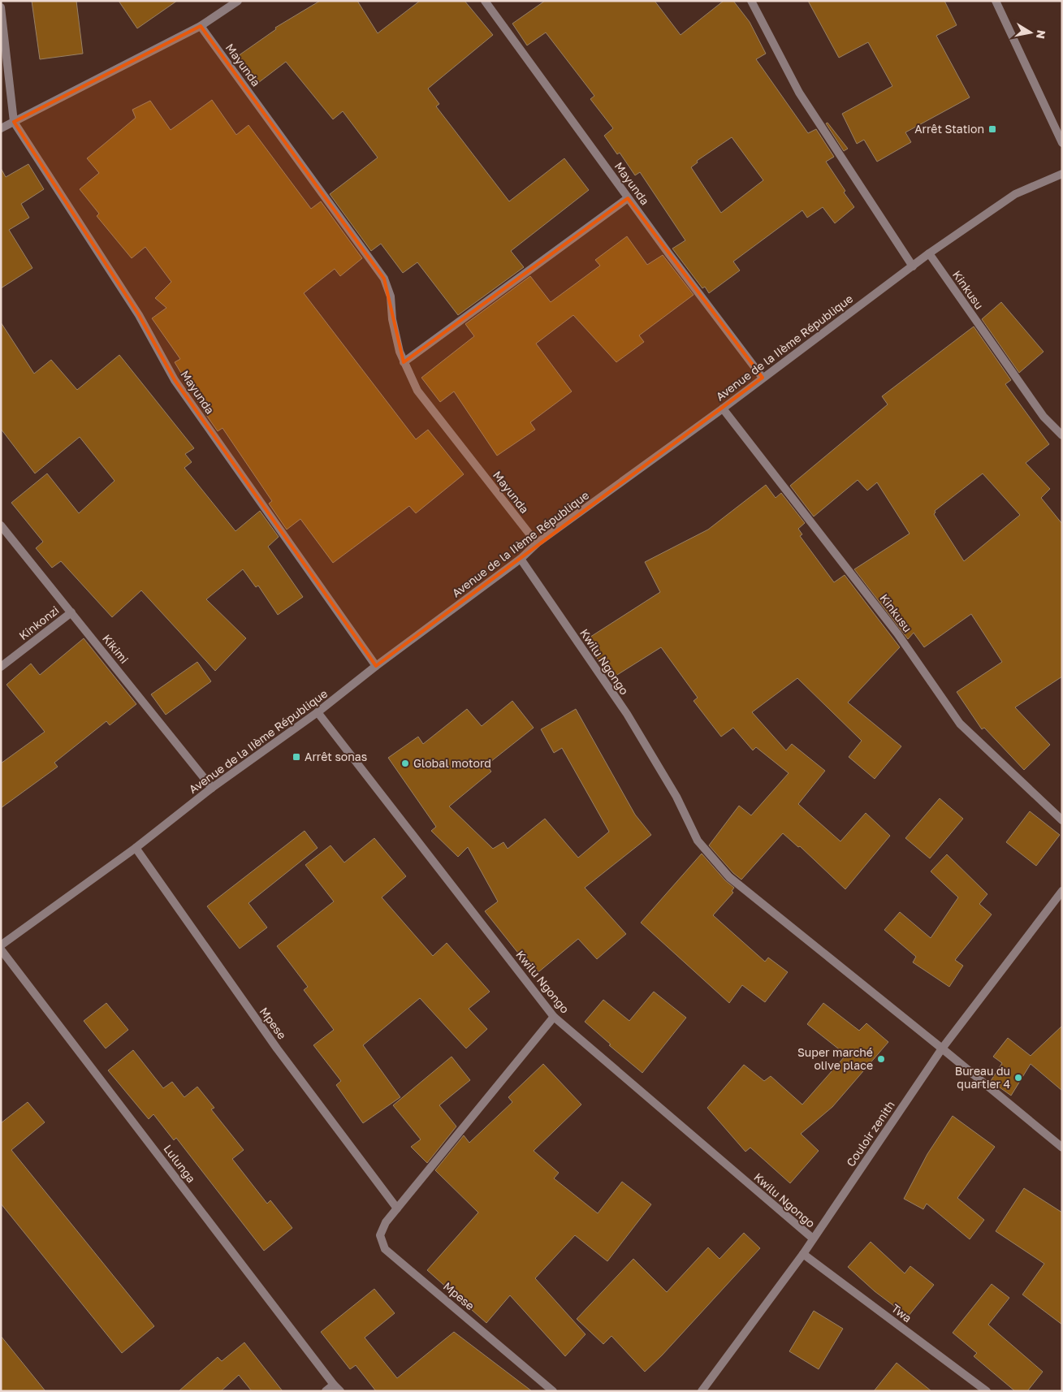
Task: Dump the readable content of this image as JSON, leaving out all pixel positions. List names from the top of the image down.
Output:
{
  "streets": {
    "street": [
      "Mayunda",
      "Kinkusu",
      "Avenue de la IIème République",
      "Kinkonzi",
      "Kikimi",
      "Kwilu Ngongo",
      "Mpese",
      "Couloir zenith",
      "Lulunga",
      "Twa"
    ]
  },
  "crossings": [
    ["Mayunda", "Avenue de la IIème République"],
    ["Kinkusu", "Avenue de la IIème République"],
    ["Avenue de la IIème République", "Kikimi"],
    ["Avenue de la IIème République", "Kwilu Ngongo"],
    ["Avenue de la IIème République", "Mpese"],
    ["Kinkonzi", "Kikimi"],
    ["Kwilu Ngongo", "Mpese"],
    ["Kwilu Ngongo", "Couloir zenith"],
    ["Couloir zenith", "Twa"]
  ],
  "places": {
    "transit": ["Arrêt Station", "Arrêt sonas"],
    "other": ["Global motord", "Super marché olive place", "Bureau du quartier 4"]
  },
  "north": "right"
}
